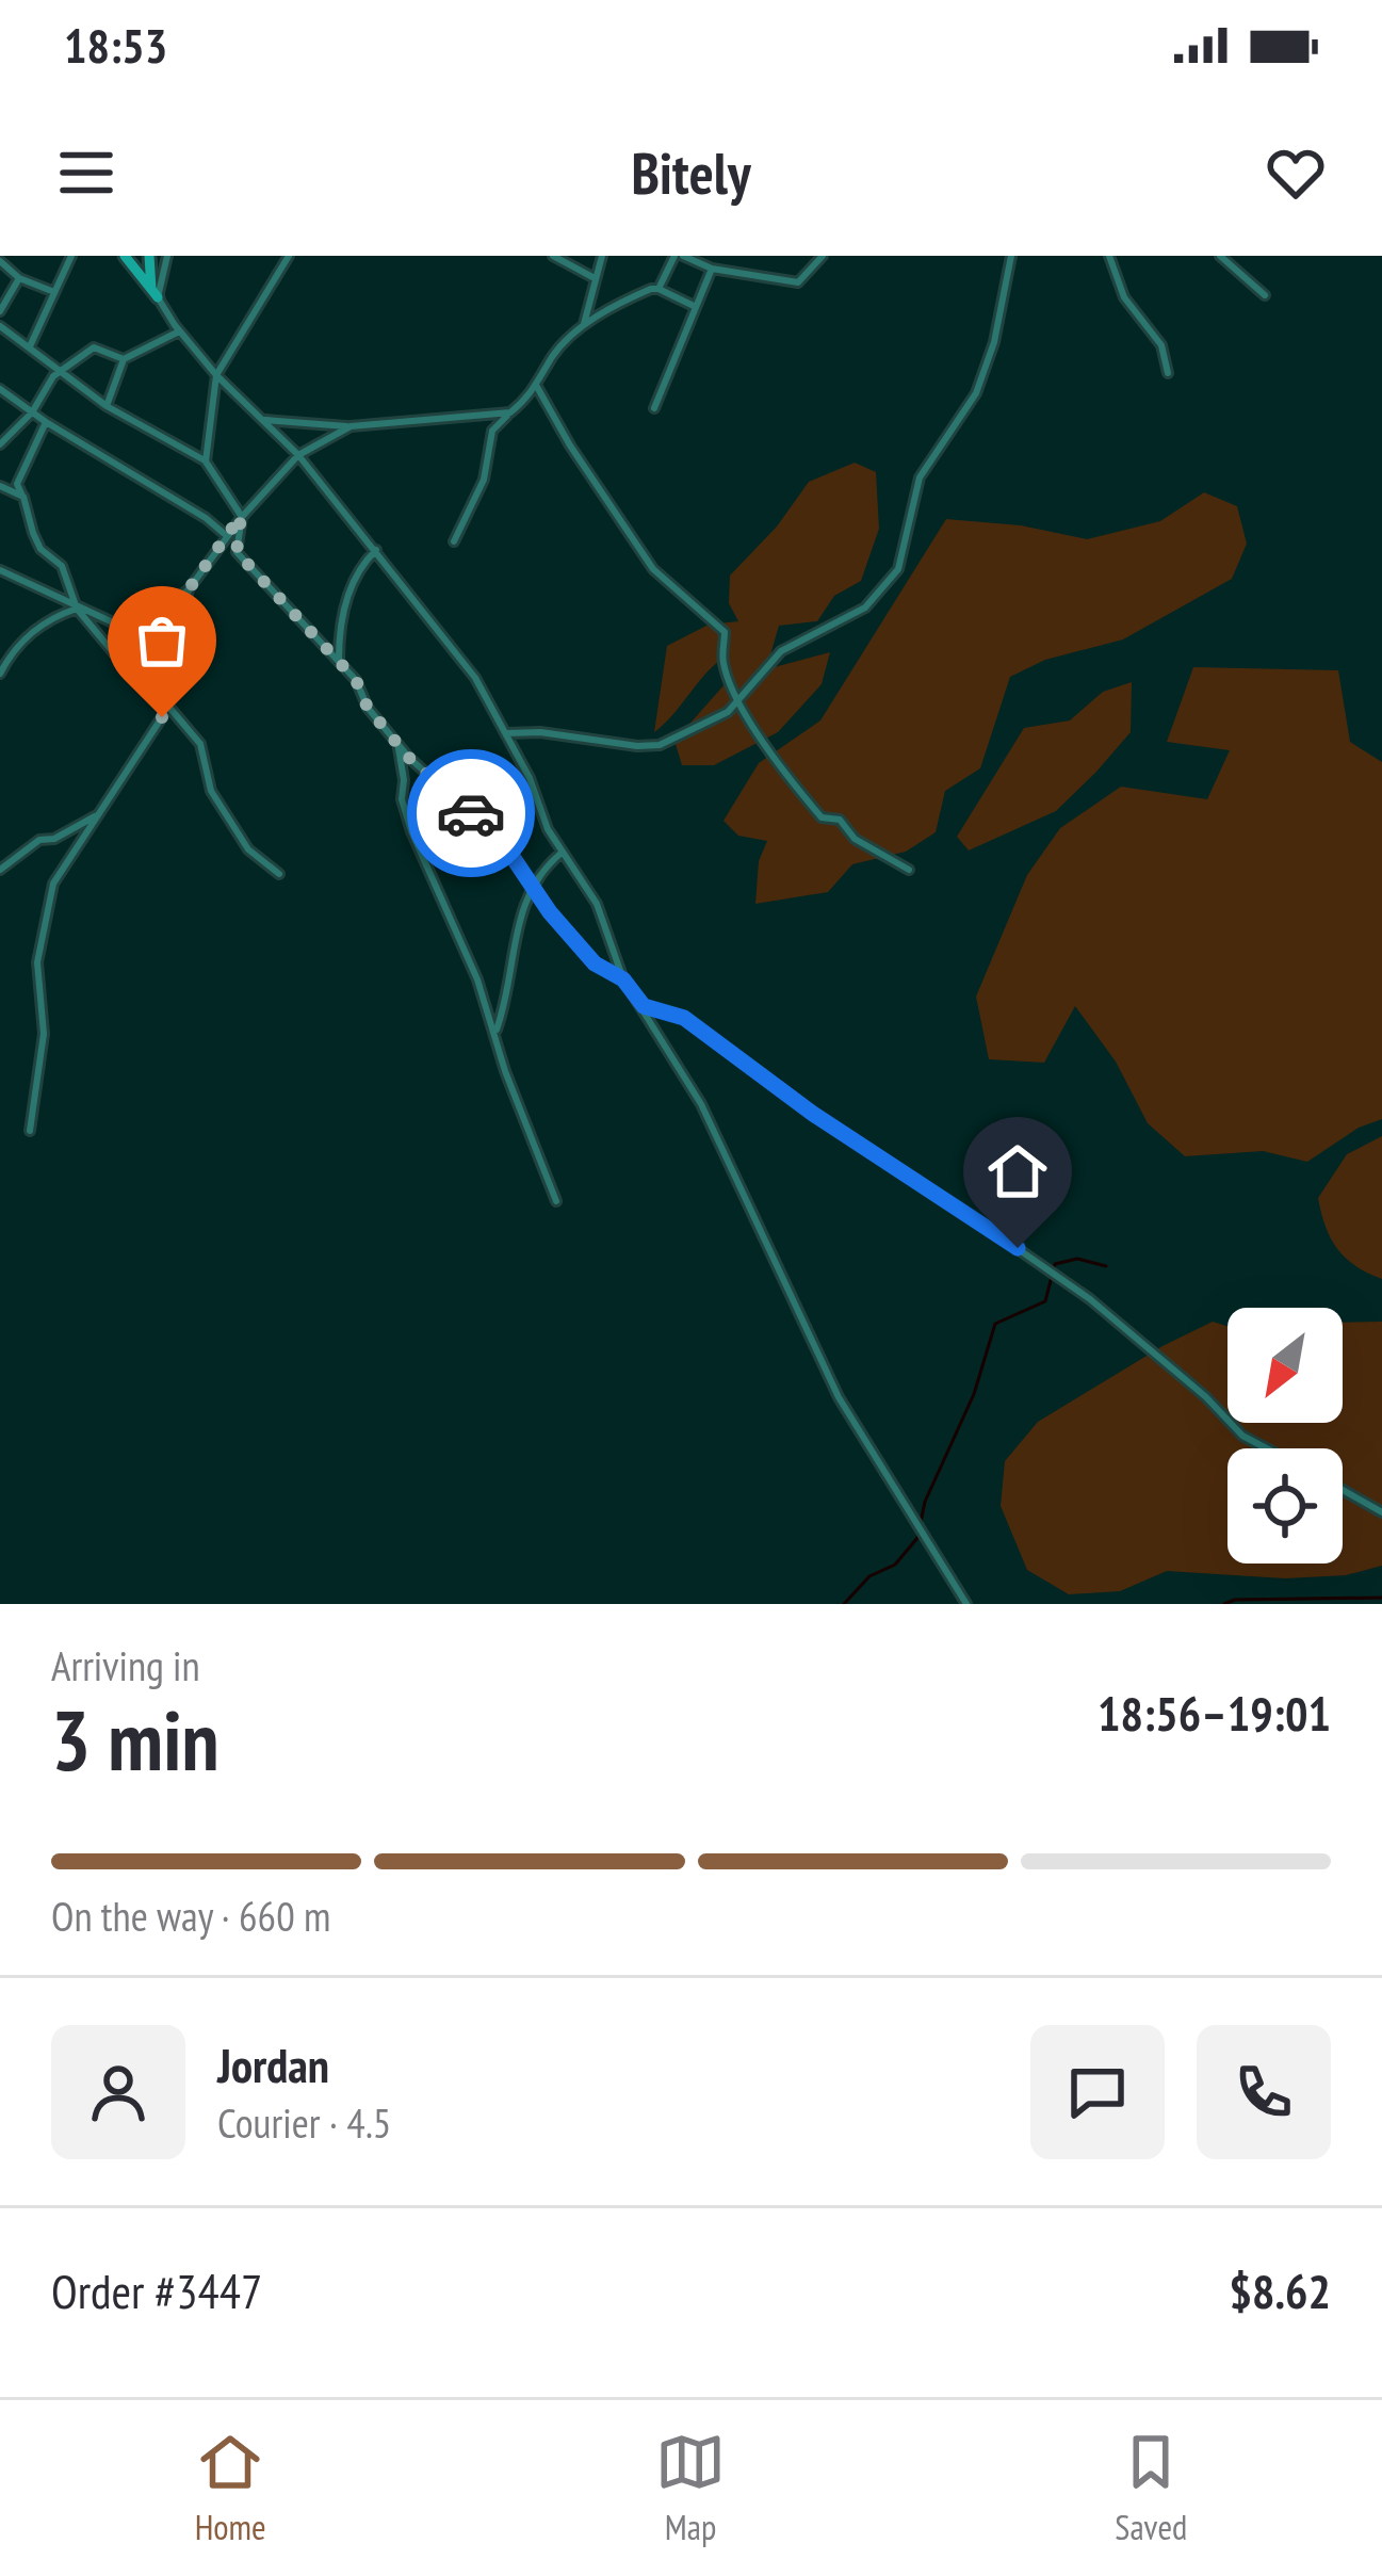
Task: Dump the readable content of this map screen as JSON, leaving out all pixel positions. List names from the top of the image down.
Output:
{
  "north": "bottom left",
  "page": {
    "status": "18:53",
    "header": "Bitely",
    "heading": ["3 min", "Arriving in", "18:56–19:01"],
    "panel": [
      "Jordan",
      "Courier · 4.5",
      "Order #3447",
      "$8.62"
    ],
    "bar": "On the way · 660 m",
    "tabs": ["Home", "Map", "Saved"]
  }
}
